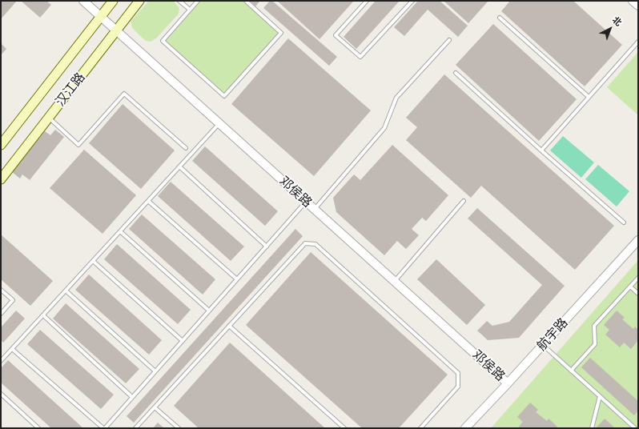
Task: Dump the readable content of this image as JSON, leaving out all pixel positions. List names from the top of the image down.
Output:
{
  "streets": {
    "main road": ["汉江路"],
    "street": ["邓侯路", "航宇路"]
  },
  "crossings": [
    ["汉江路", "邓侯路"],
    ["邓侯路", "航宇路"]
  ],
  "north": "top right"
}
